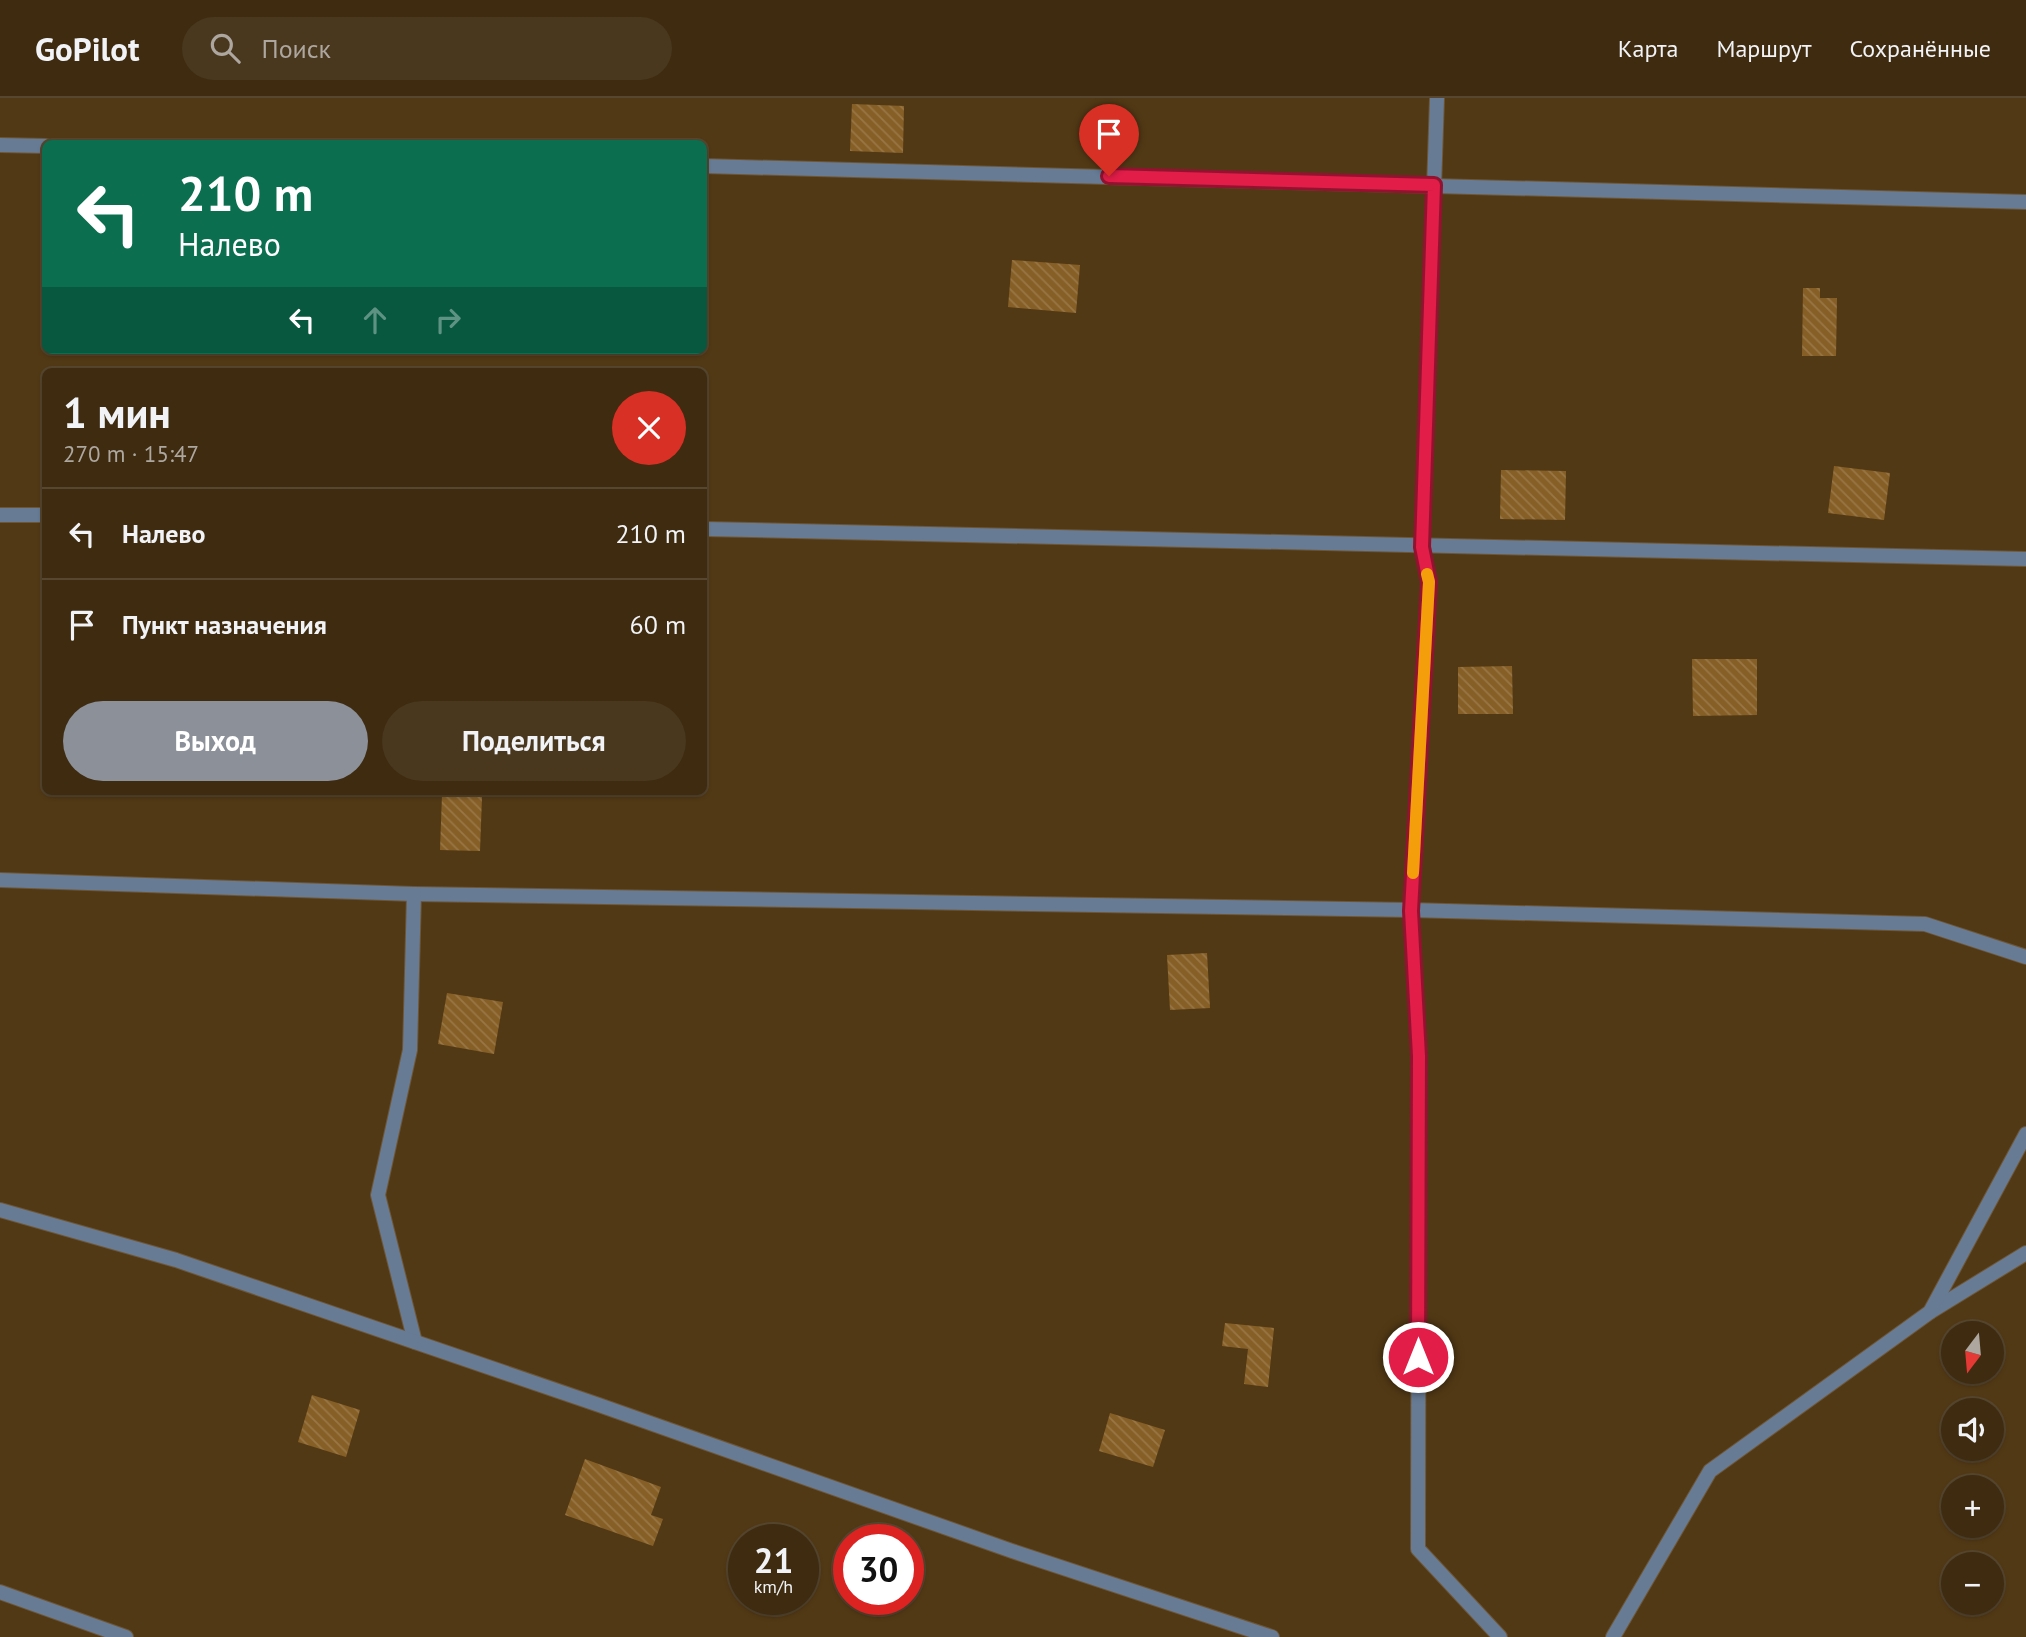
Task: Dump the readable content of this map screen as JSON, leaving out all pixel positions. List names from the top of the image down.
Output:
{
  "north": "bottom",
  "page": {
    "header": "GoPilot",
    "search": "Поиск",
    "nav": ["Карта", "Маршрут", "Сохранённые"],
    "turn": ["210 m", "Налево"],
    "heading": ["1 мин", "270 m · 15:47"],
    "list": [
      {
        "name": "Налево",
        "value": "210 m"
      },
      {
        "name": "Пункт назначения",
        "value": "60 m"
      }
    ],
    "buttons": ["Выход", "Поделиться"],
    "map_buttons": ["+", "−"],
    "speed": "21 km/h",
    "limit": "30"
  }
}
